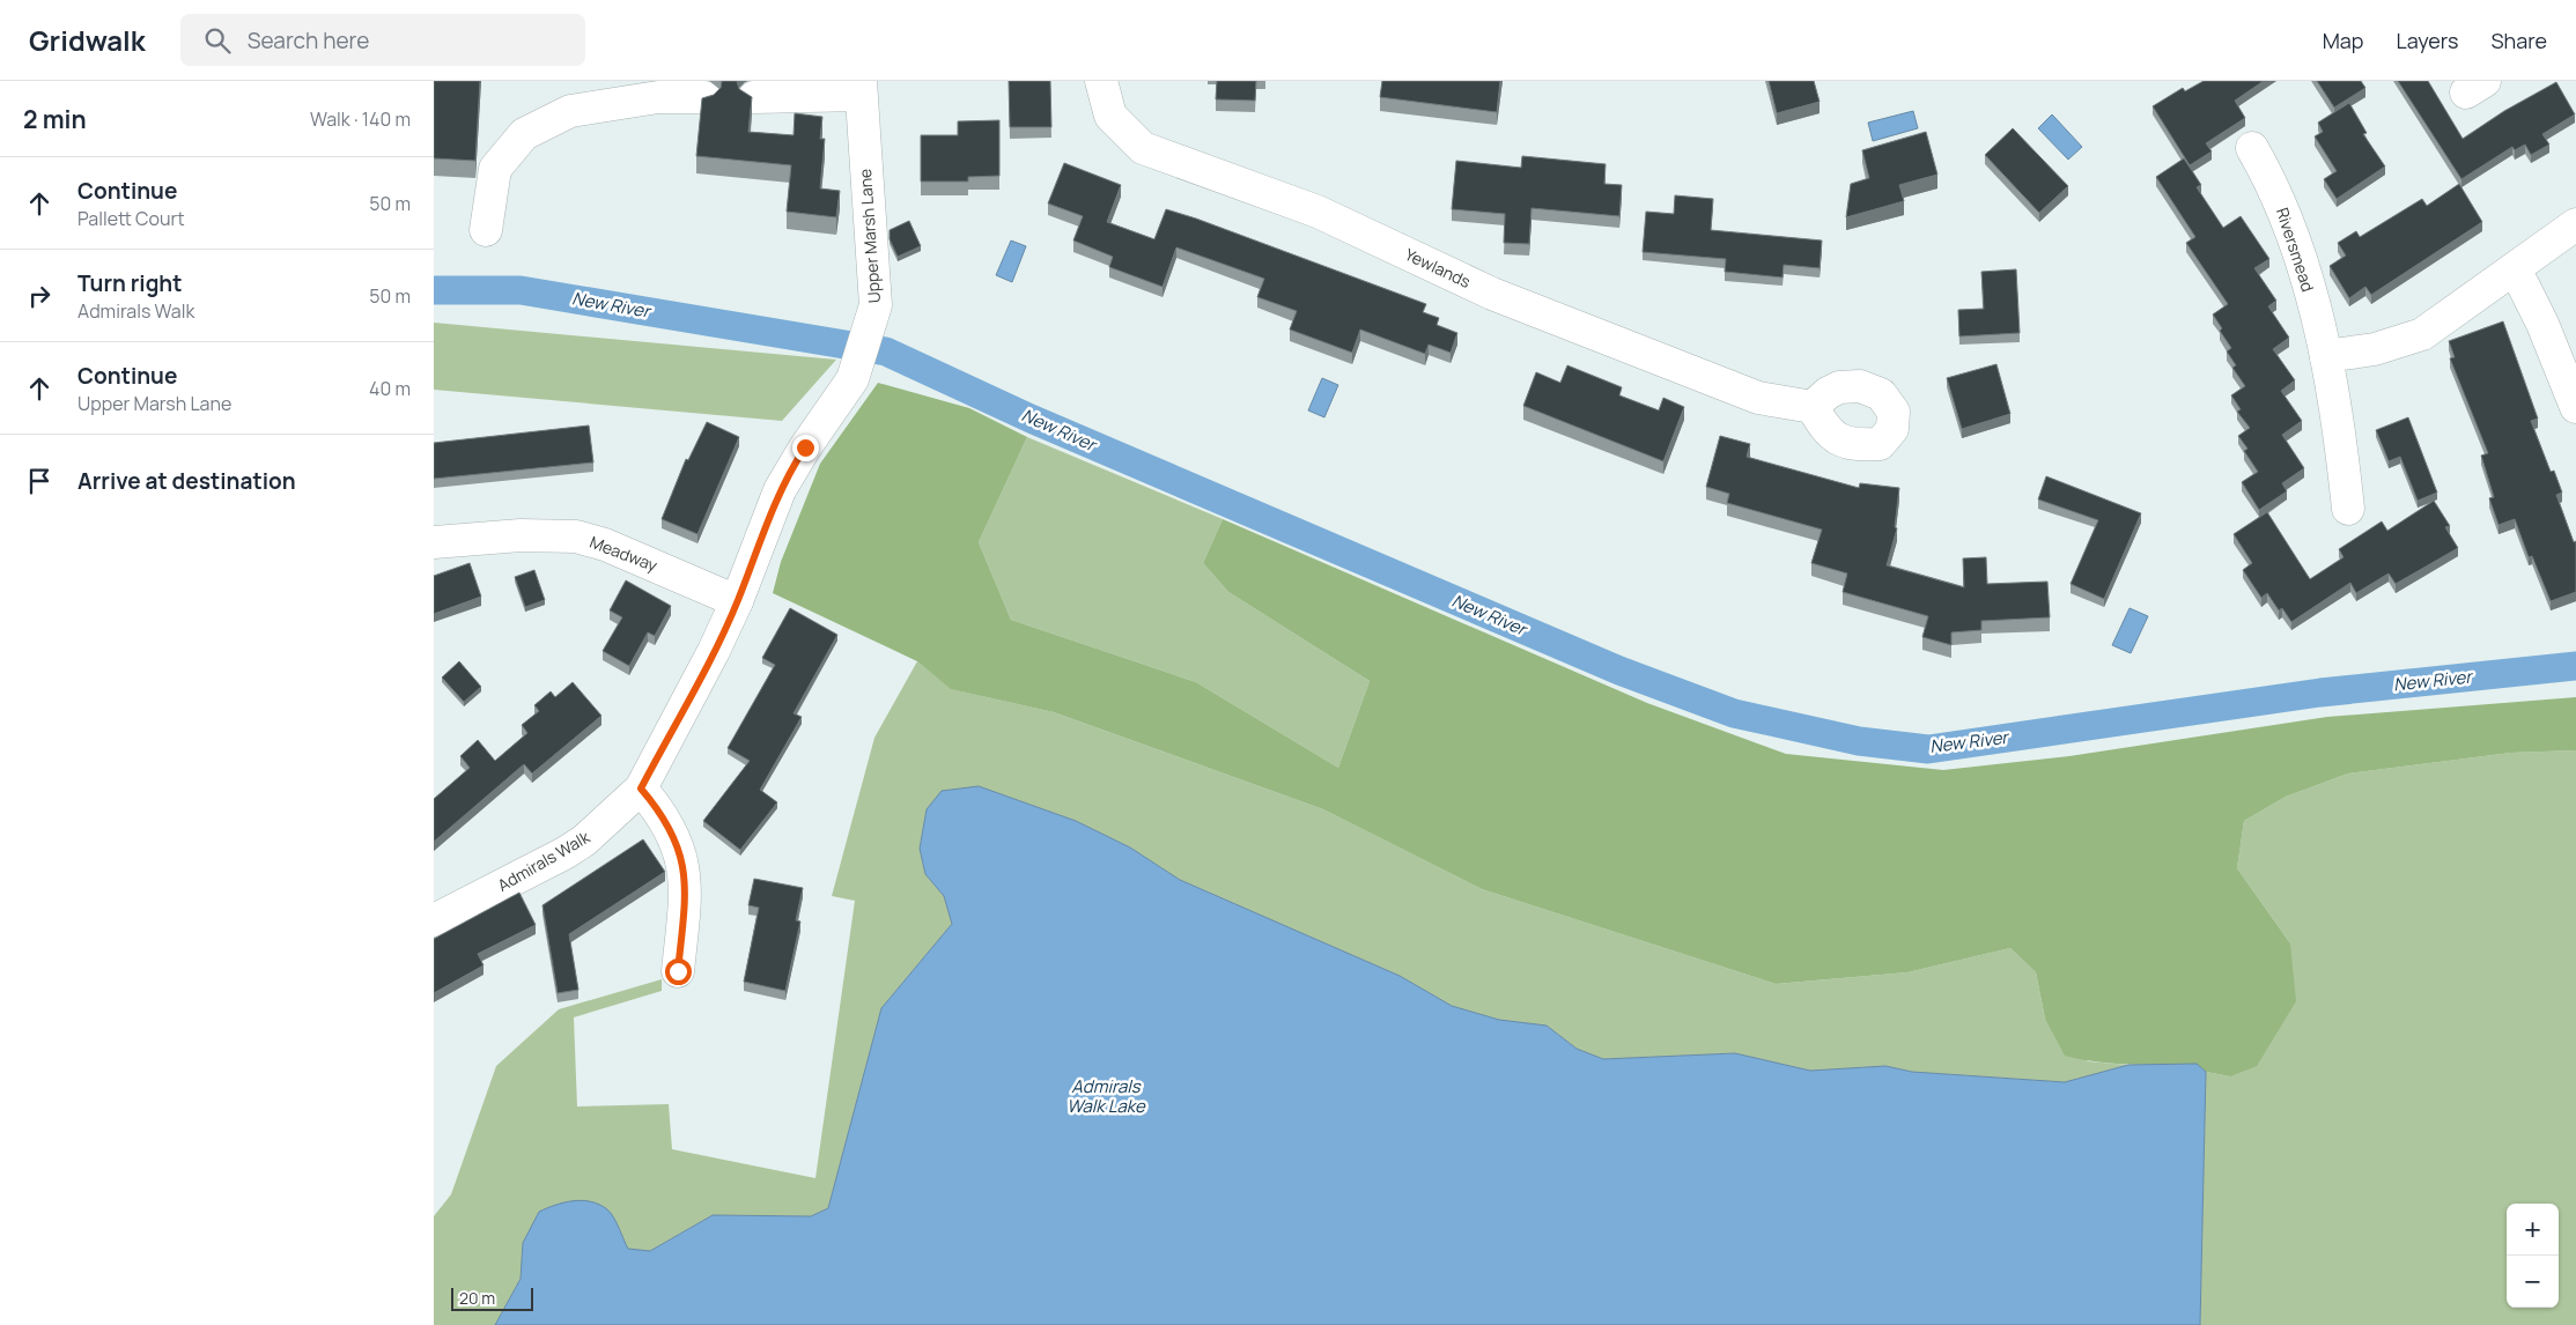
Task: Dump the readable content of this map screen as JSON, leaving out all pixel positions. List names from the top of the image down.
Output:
{
  "streets": {
    "street": [
      "Upper Marsh Lane",
      "Riversmead",
      "Yewlands",
      "Meadway",
      "Admirals Walk"
    ]
  },
  "crossings": [
    ["Upper Marsh Lane", "Meadway"],
    ["Upper Marsh Lane", "Admirals Walk"],
    ["Meadway", "Admirals Walk"]
  ],
  "water": ["New River", "Admirals Walk Lake"],
  "scale_bar": "20 m",
  "page": {
    "header": "Gridwalk",
    "search": "Search here",
    "nav": ["Map", "Layers", "Share"],
    "heading": ["2 min", "Walk · 140 m"],
    "list": [
      ["Continue", "Pallett Court", "50 m"],
      ["Turn right", "Admirals Walk", "50 m"],
      ["Continue", "Upper Marsh Lane", "40 m"],
      "Arrive at destination"
    ],
    "map_buttons": ["+", "−"],
    "scale": "20 m"
  }
}
